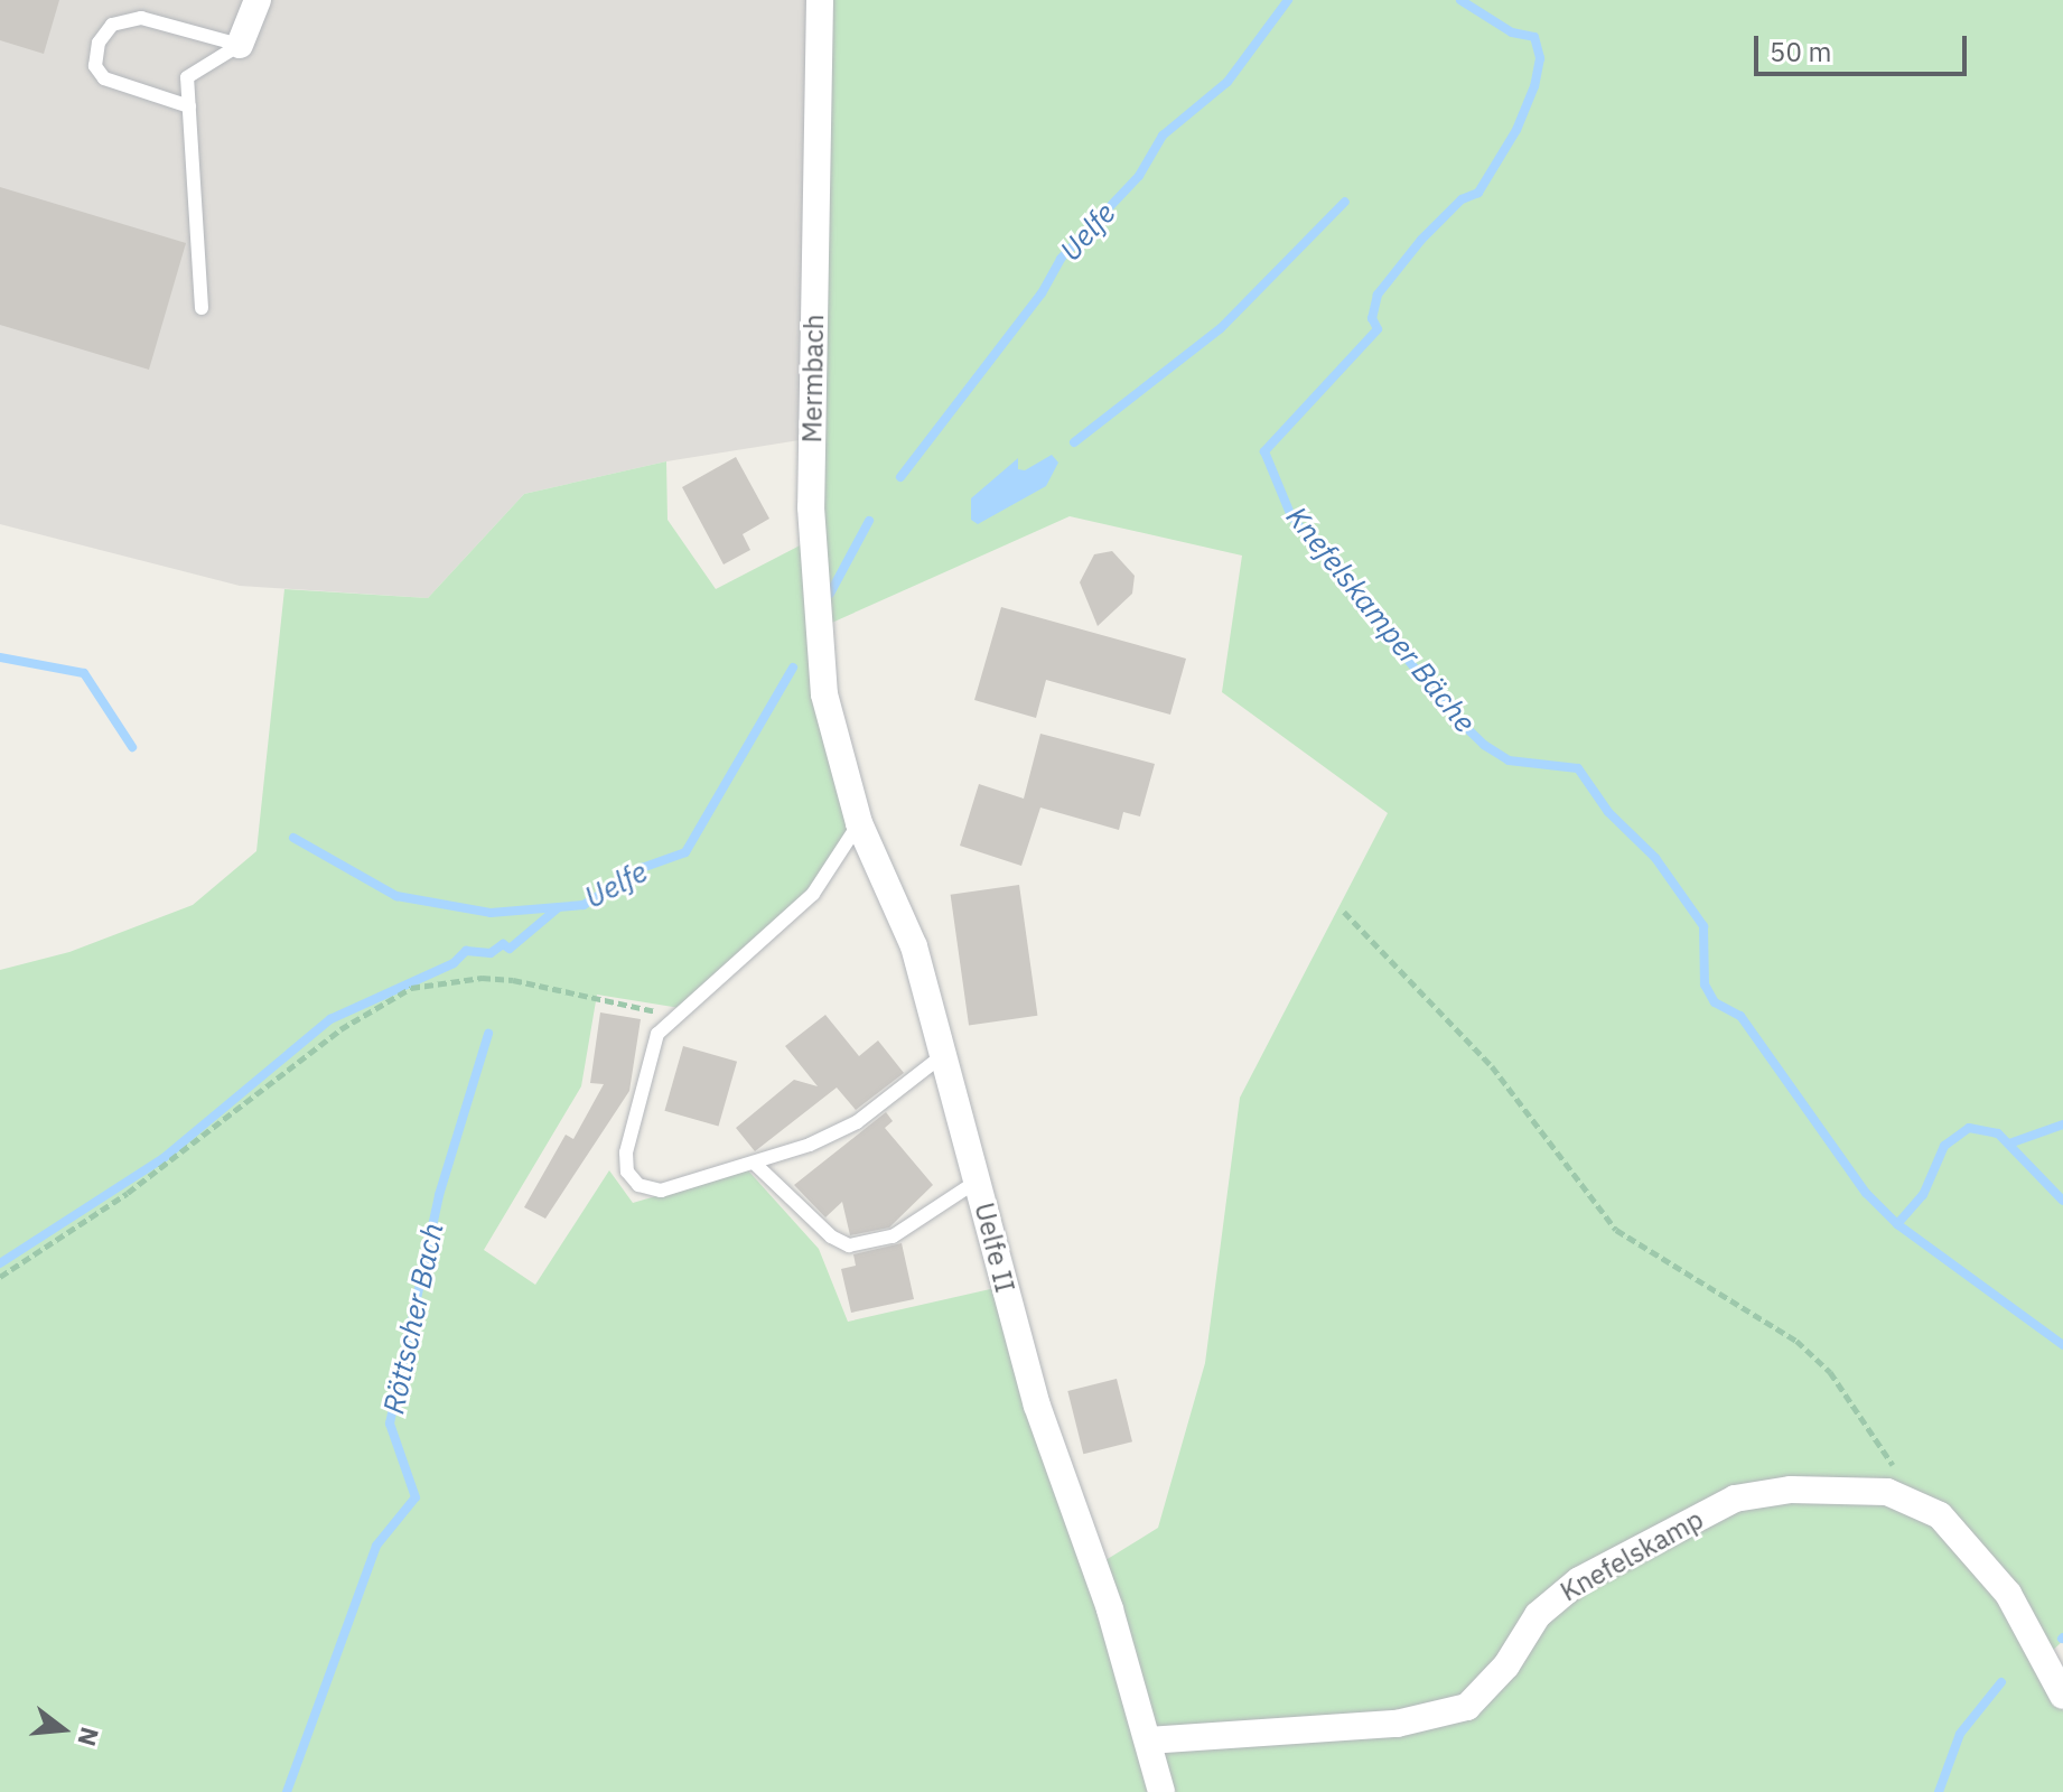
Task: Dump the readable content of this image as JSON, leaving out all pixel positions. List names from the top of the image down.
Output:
{
  "streets": {
    "street": ["Mermbach", "Uelfe II", "Knefelskamp"]
  },
  "crossings": [
    ["Mermbach", "Uelfe II"],
    ["Uelfe II", "Knefelskamp"]
  ],
  "water": ["Uelfe", "Knefelskamper Bäche", "Röttscher Bach"],
  "scale_bar": "50 m",
  "north": "right"
}
